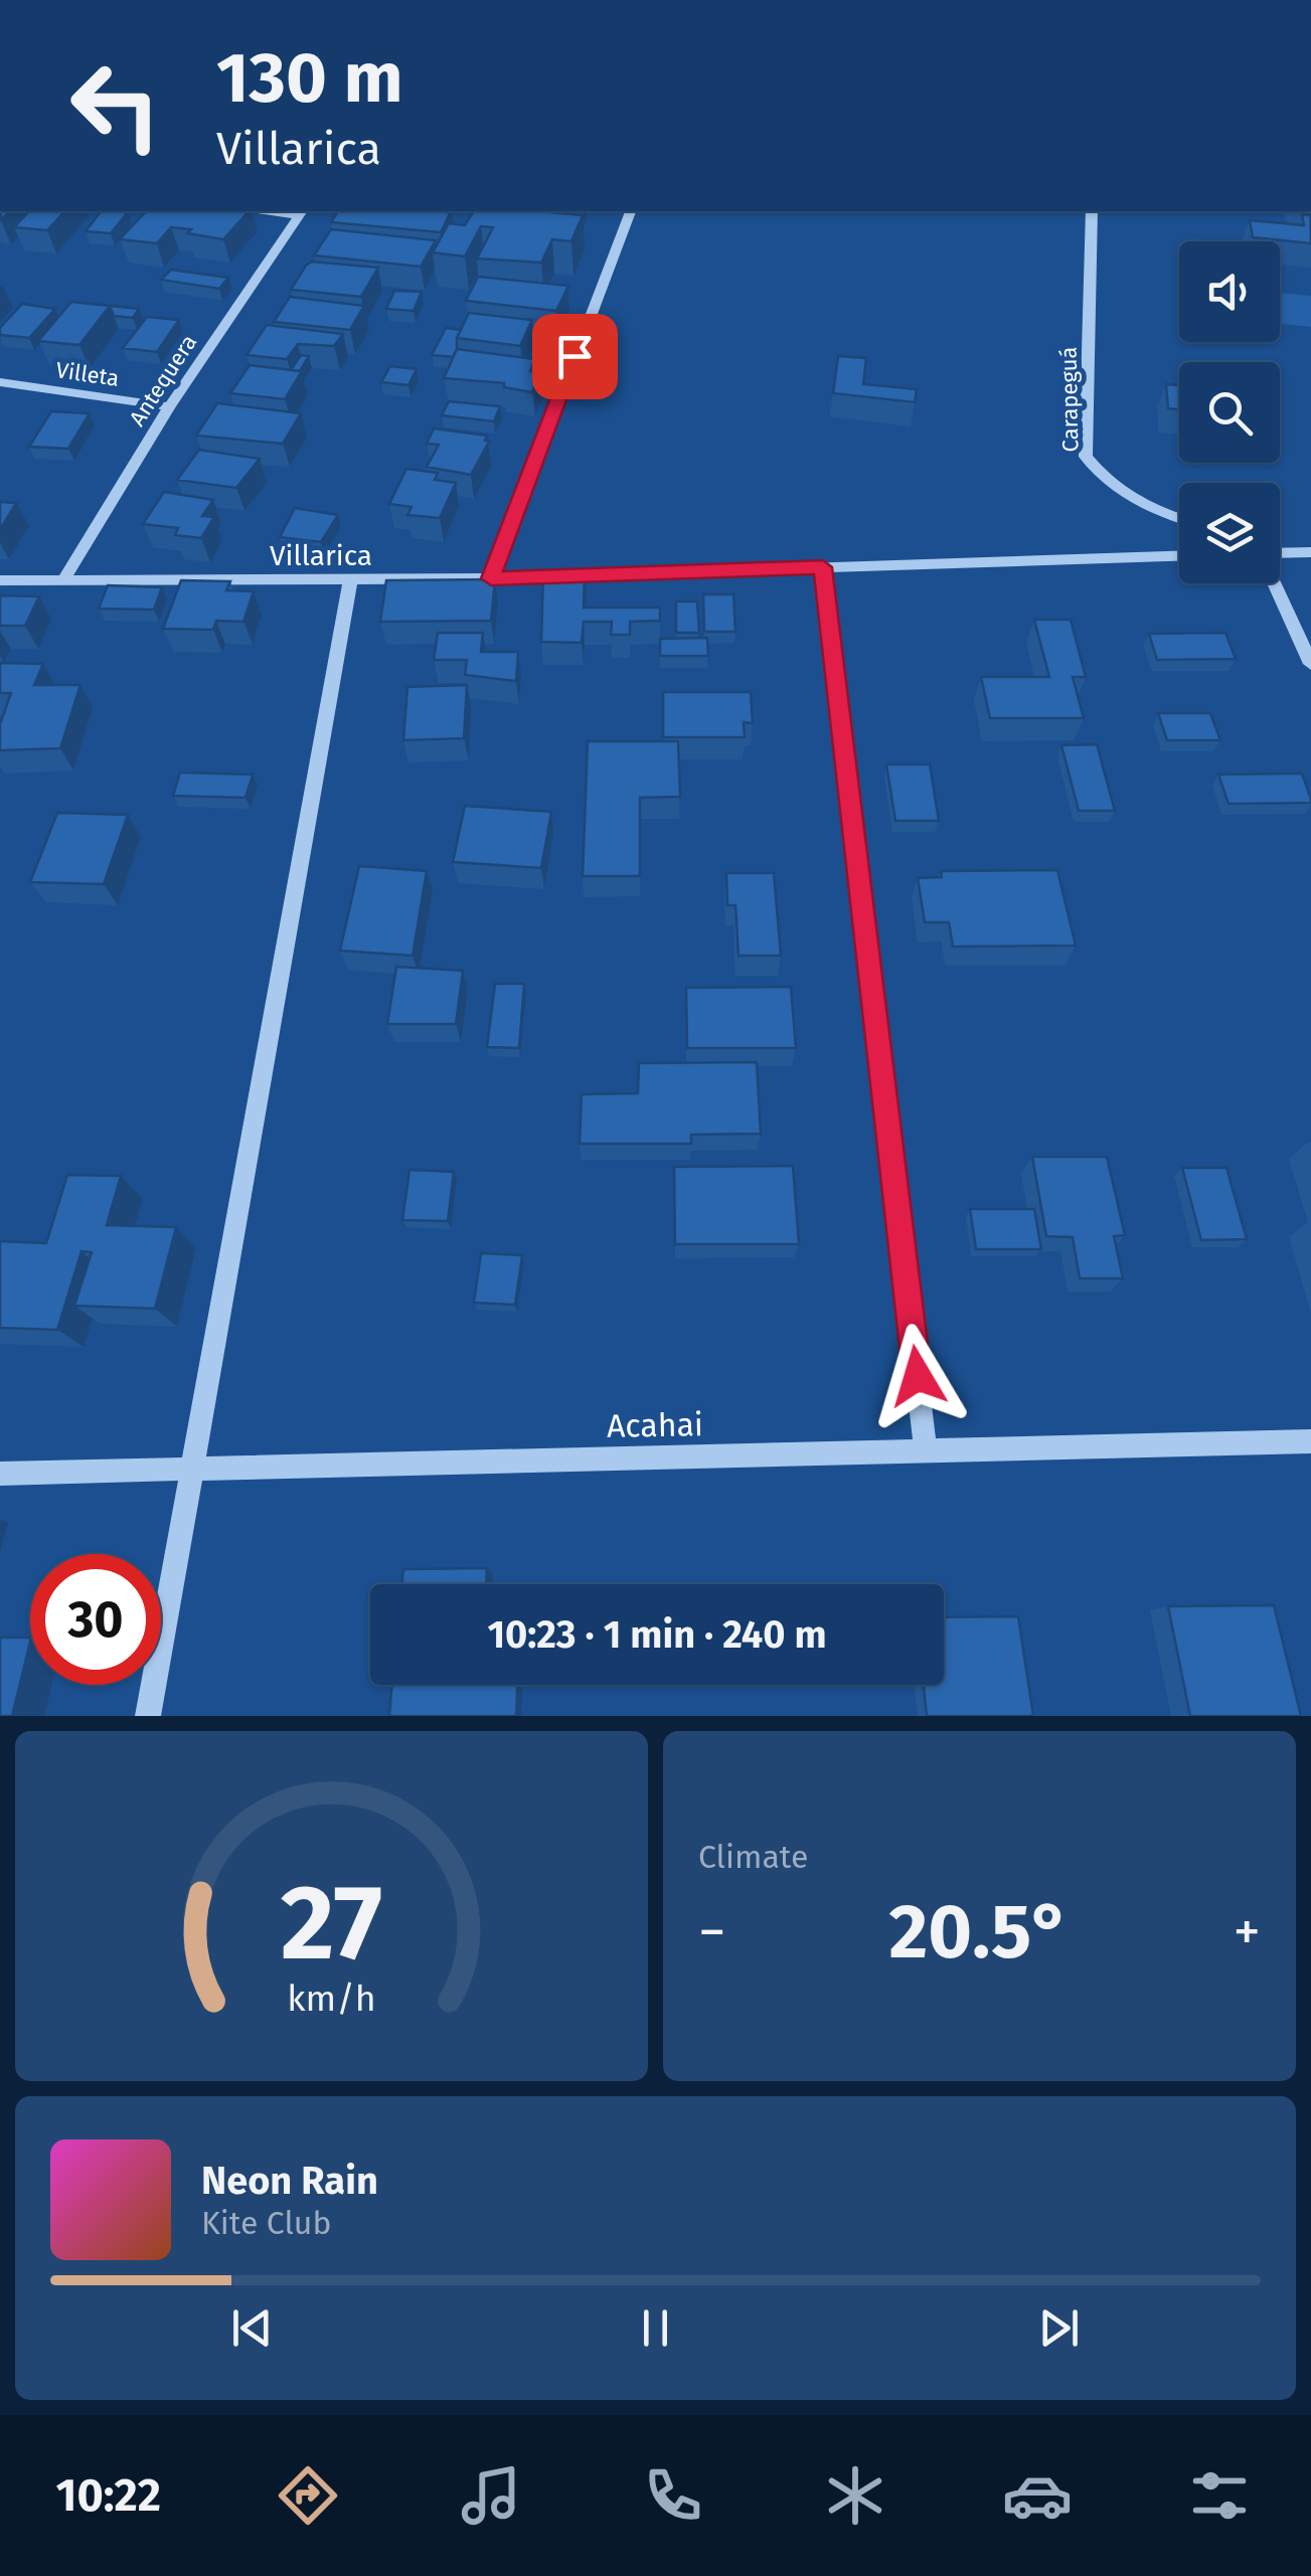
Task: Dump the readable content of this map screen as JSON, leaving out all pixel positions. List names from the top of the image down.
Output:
{
  "streets": {
    "street": [
      "Villeta",
      "Antequera",
      "Carapeguá",
      "Villarica",
      "Acahai"
    ]
  },
  "crossings": [
    ["Villeta", "Antequera"],
    ["Antequera", "Villarica"]
  ],
  "page": {
    "turn": ["130 m", "Villarica"],
    "limit": "30",
    "trip": "10:23 · 1 min · 240 m",
    "tile": "Climate",
    "heat": ["−", "20.5°", "+"],
    "song": ["Neon Rain", "Kite Club"],
    "tabs": "10:22",
    "gauge": ["27", "km/h"]
  }
}
